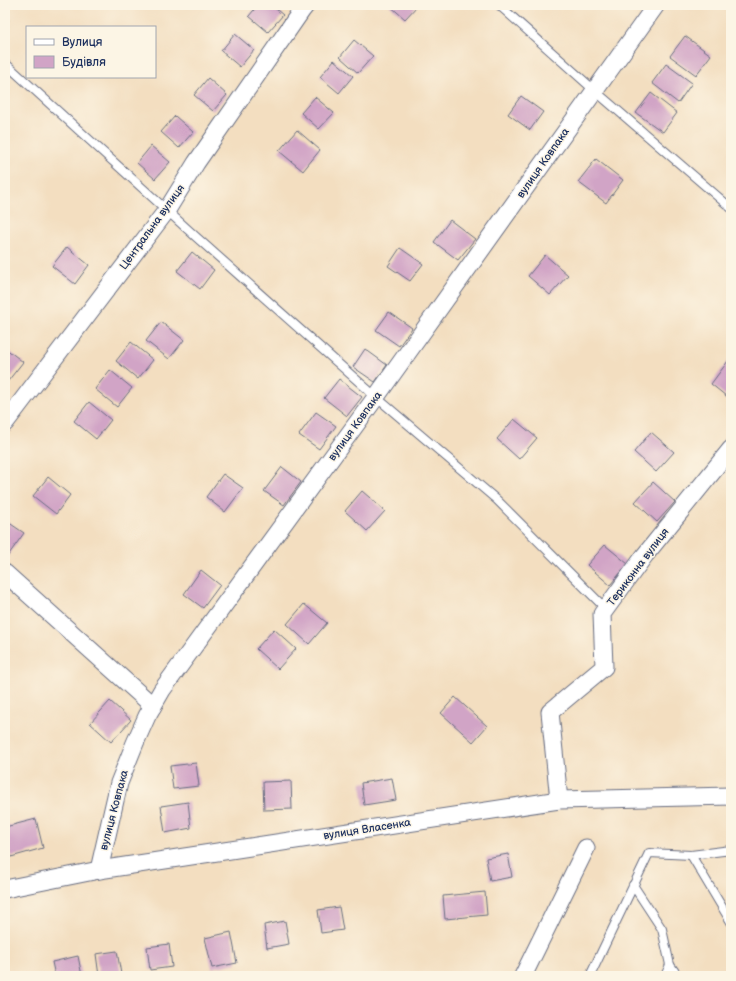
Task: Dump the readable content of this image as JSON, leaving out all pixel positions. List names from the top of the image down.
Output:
{
  "streets": {
    "street": [
      "вулиця Ковпака",
      "Центральна вулиця",
      "Териконна вулиця",
      "вулиця Власенка"
    ]
  },
  "crossings": [
    ["вулиця Ковпака", "вулиця Власенка"],
    ["Териконна вулиця", "вулиця Власенка"]
  ],
  "legend": ["Вулиця", "Будівля"]
}
